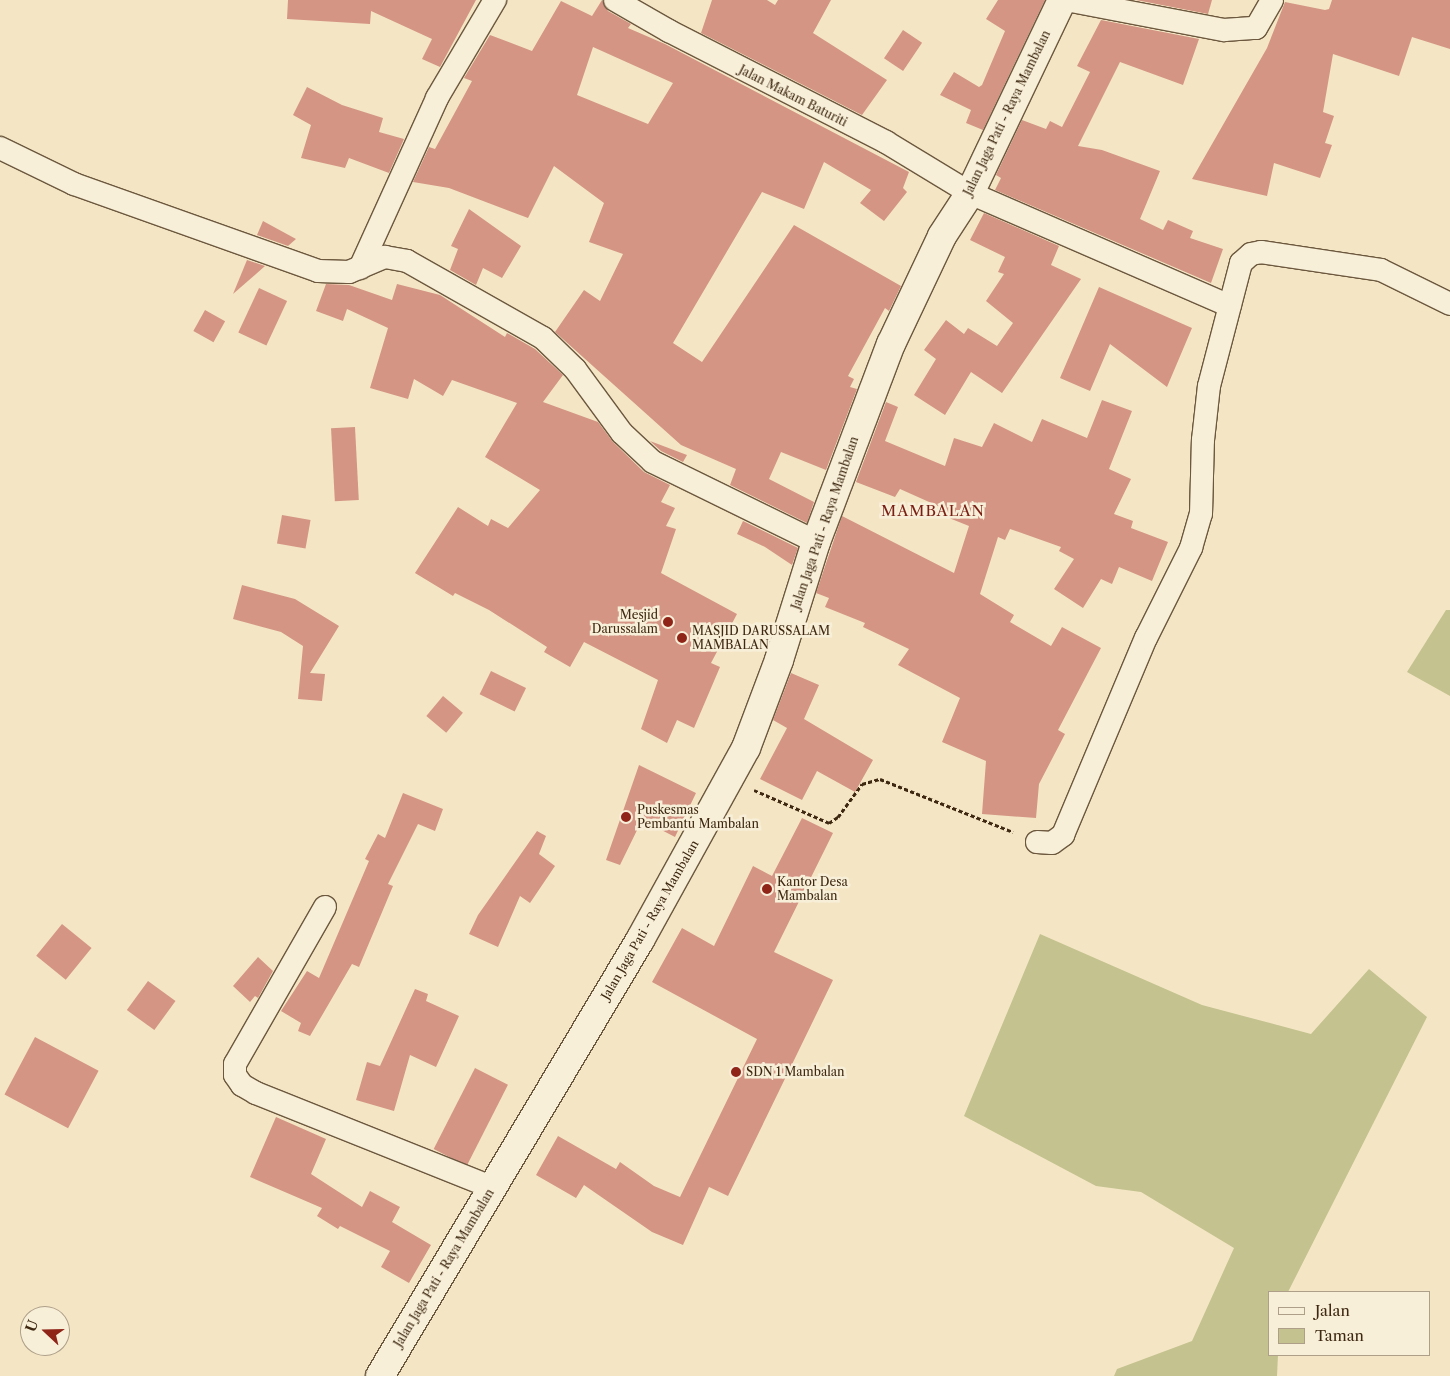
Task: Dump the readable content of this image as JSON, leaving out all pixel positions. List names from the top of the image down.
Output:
{
  "streets": {
    "street": ["Jalan Makam Baturiti", "Jalan Jaga Pati - Raya Mambalan"]
  },
  "crossings": [
    ["Jalan Makam Baturiti", "Jalan Jaga Pati - Raya Mambalan"]
  ],
  "districts": ["MAMBALAN"],
  "places": [
    "Mesjid Darussalam",
    "MASJID DARUSSALAM MAMBALAN",
    "Puskesmas Pembantu Mambalan",
    "Kantor Desa Mambalan",
    "SDN 1 Mambalan"
  ],
  "legend": ["Jalan", "Taman"],
  "north": "left"
}
